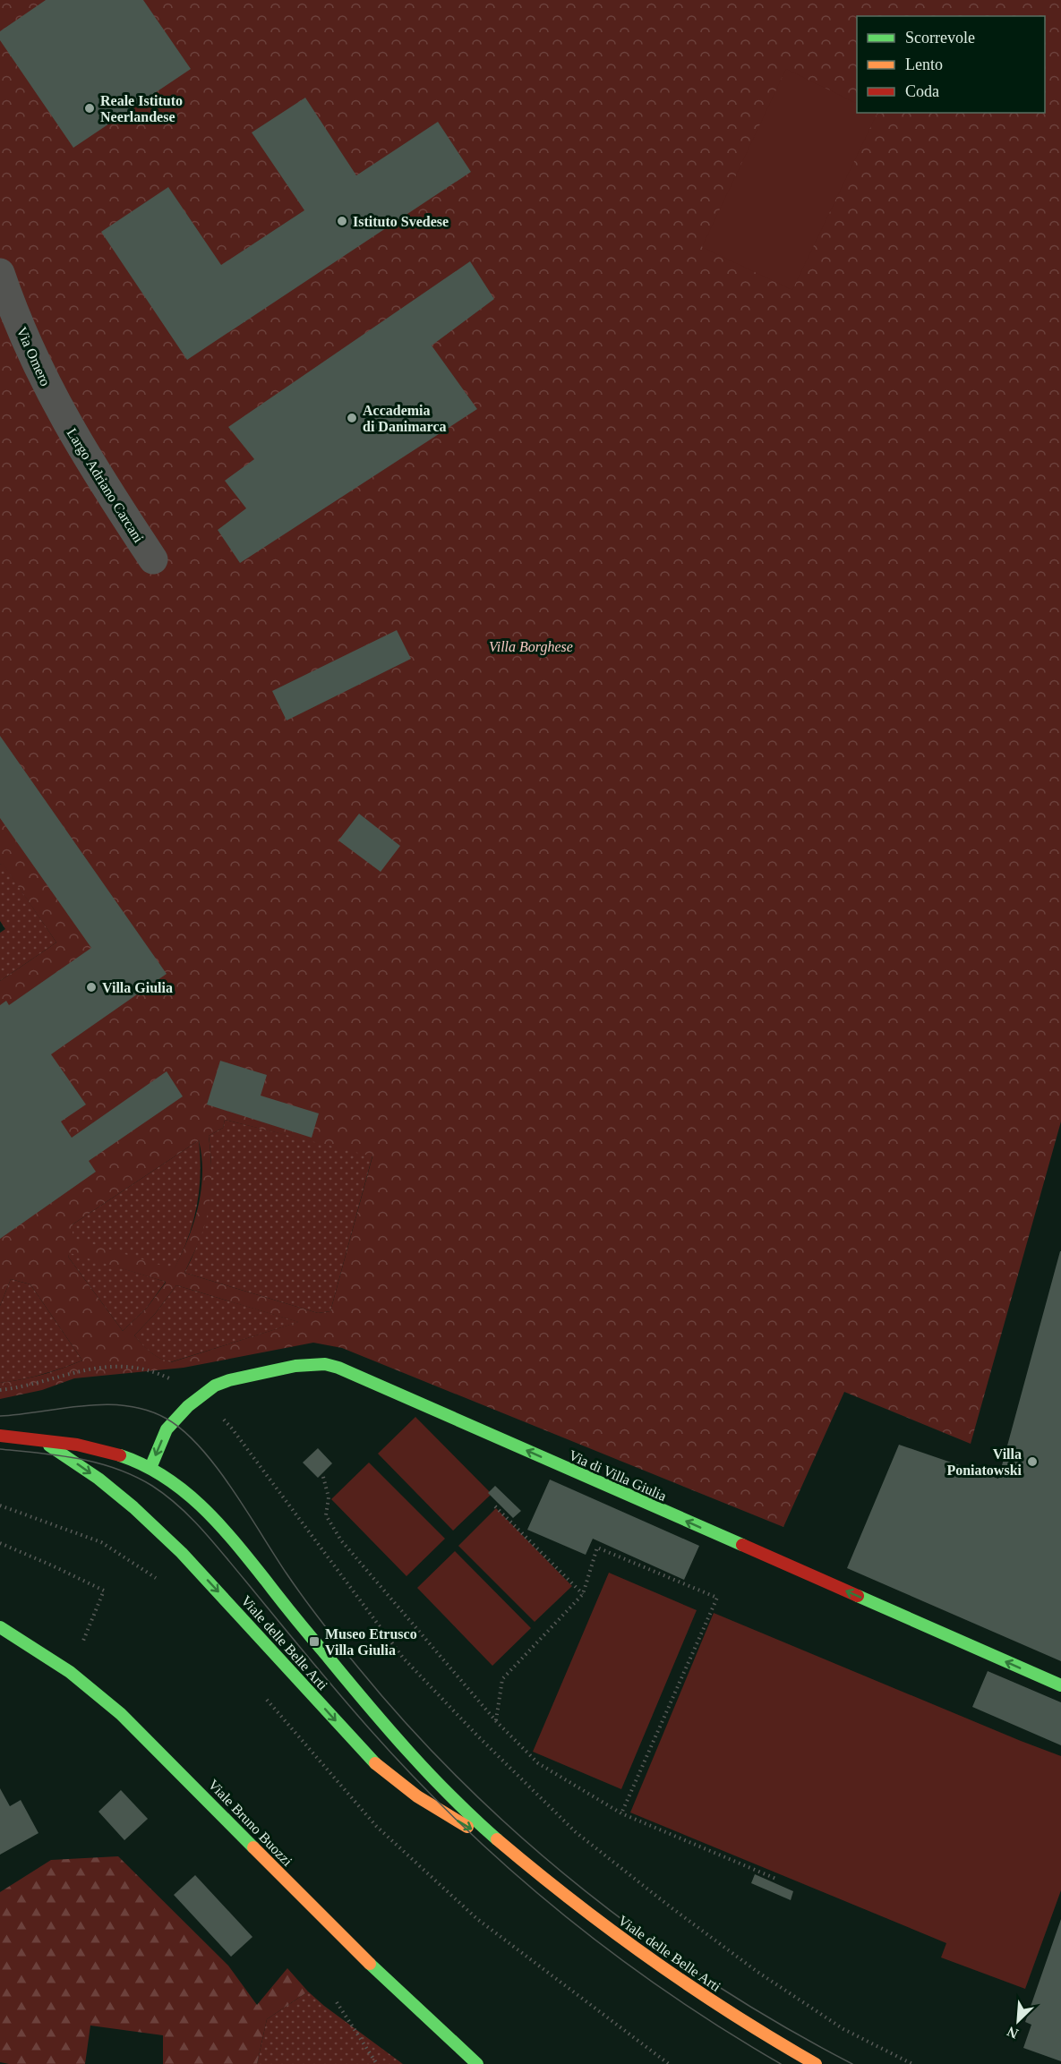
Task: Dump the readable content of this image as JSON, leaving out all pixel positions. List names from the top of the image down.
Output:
{
  "streets": {
    "street": [
      "Via Omero",
      "Largo Adriano Carcani",
      "Via di Villa Giulia",
      "Viale delle Belle Arti",
      "Viale Bruno Buozzi"
    ]
  },
  "crossings": [
    ["Via Omero", "Largo Adriano Carcani"],
    ["Via di Villa Giulia", "Viale delle Belle Arti"]
  ],
  "one_way": ["Via di Villa Giulia"],
  "parks": ["Villa Borghese"],
  "places": {
    "other": [
      "Reale Istituto Neerlandese",
      "Istituto Svedese",
      "Accademia di Danimarca",
      "Villa Giulia",
      "Villa Poniatowski"
    ],
    "transit": ["Museo Etrusco Villa Giulia"]
  },
  "legend": ["Scorrevole", "Lento", "Coda"],
  "north": "bottom left"
}
